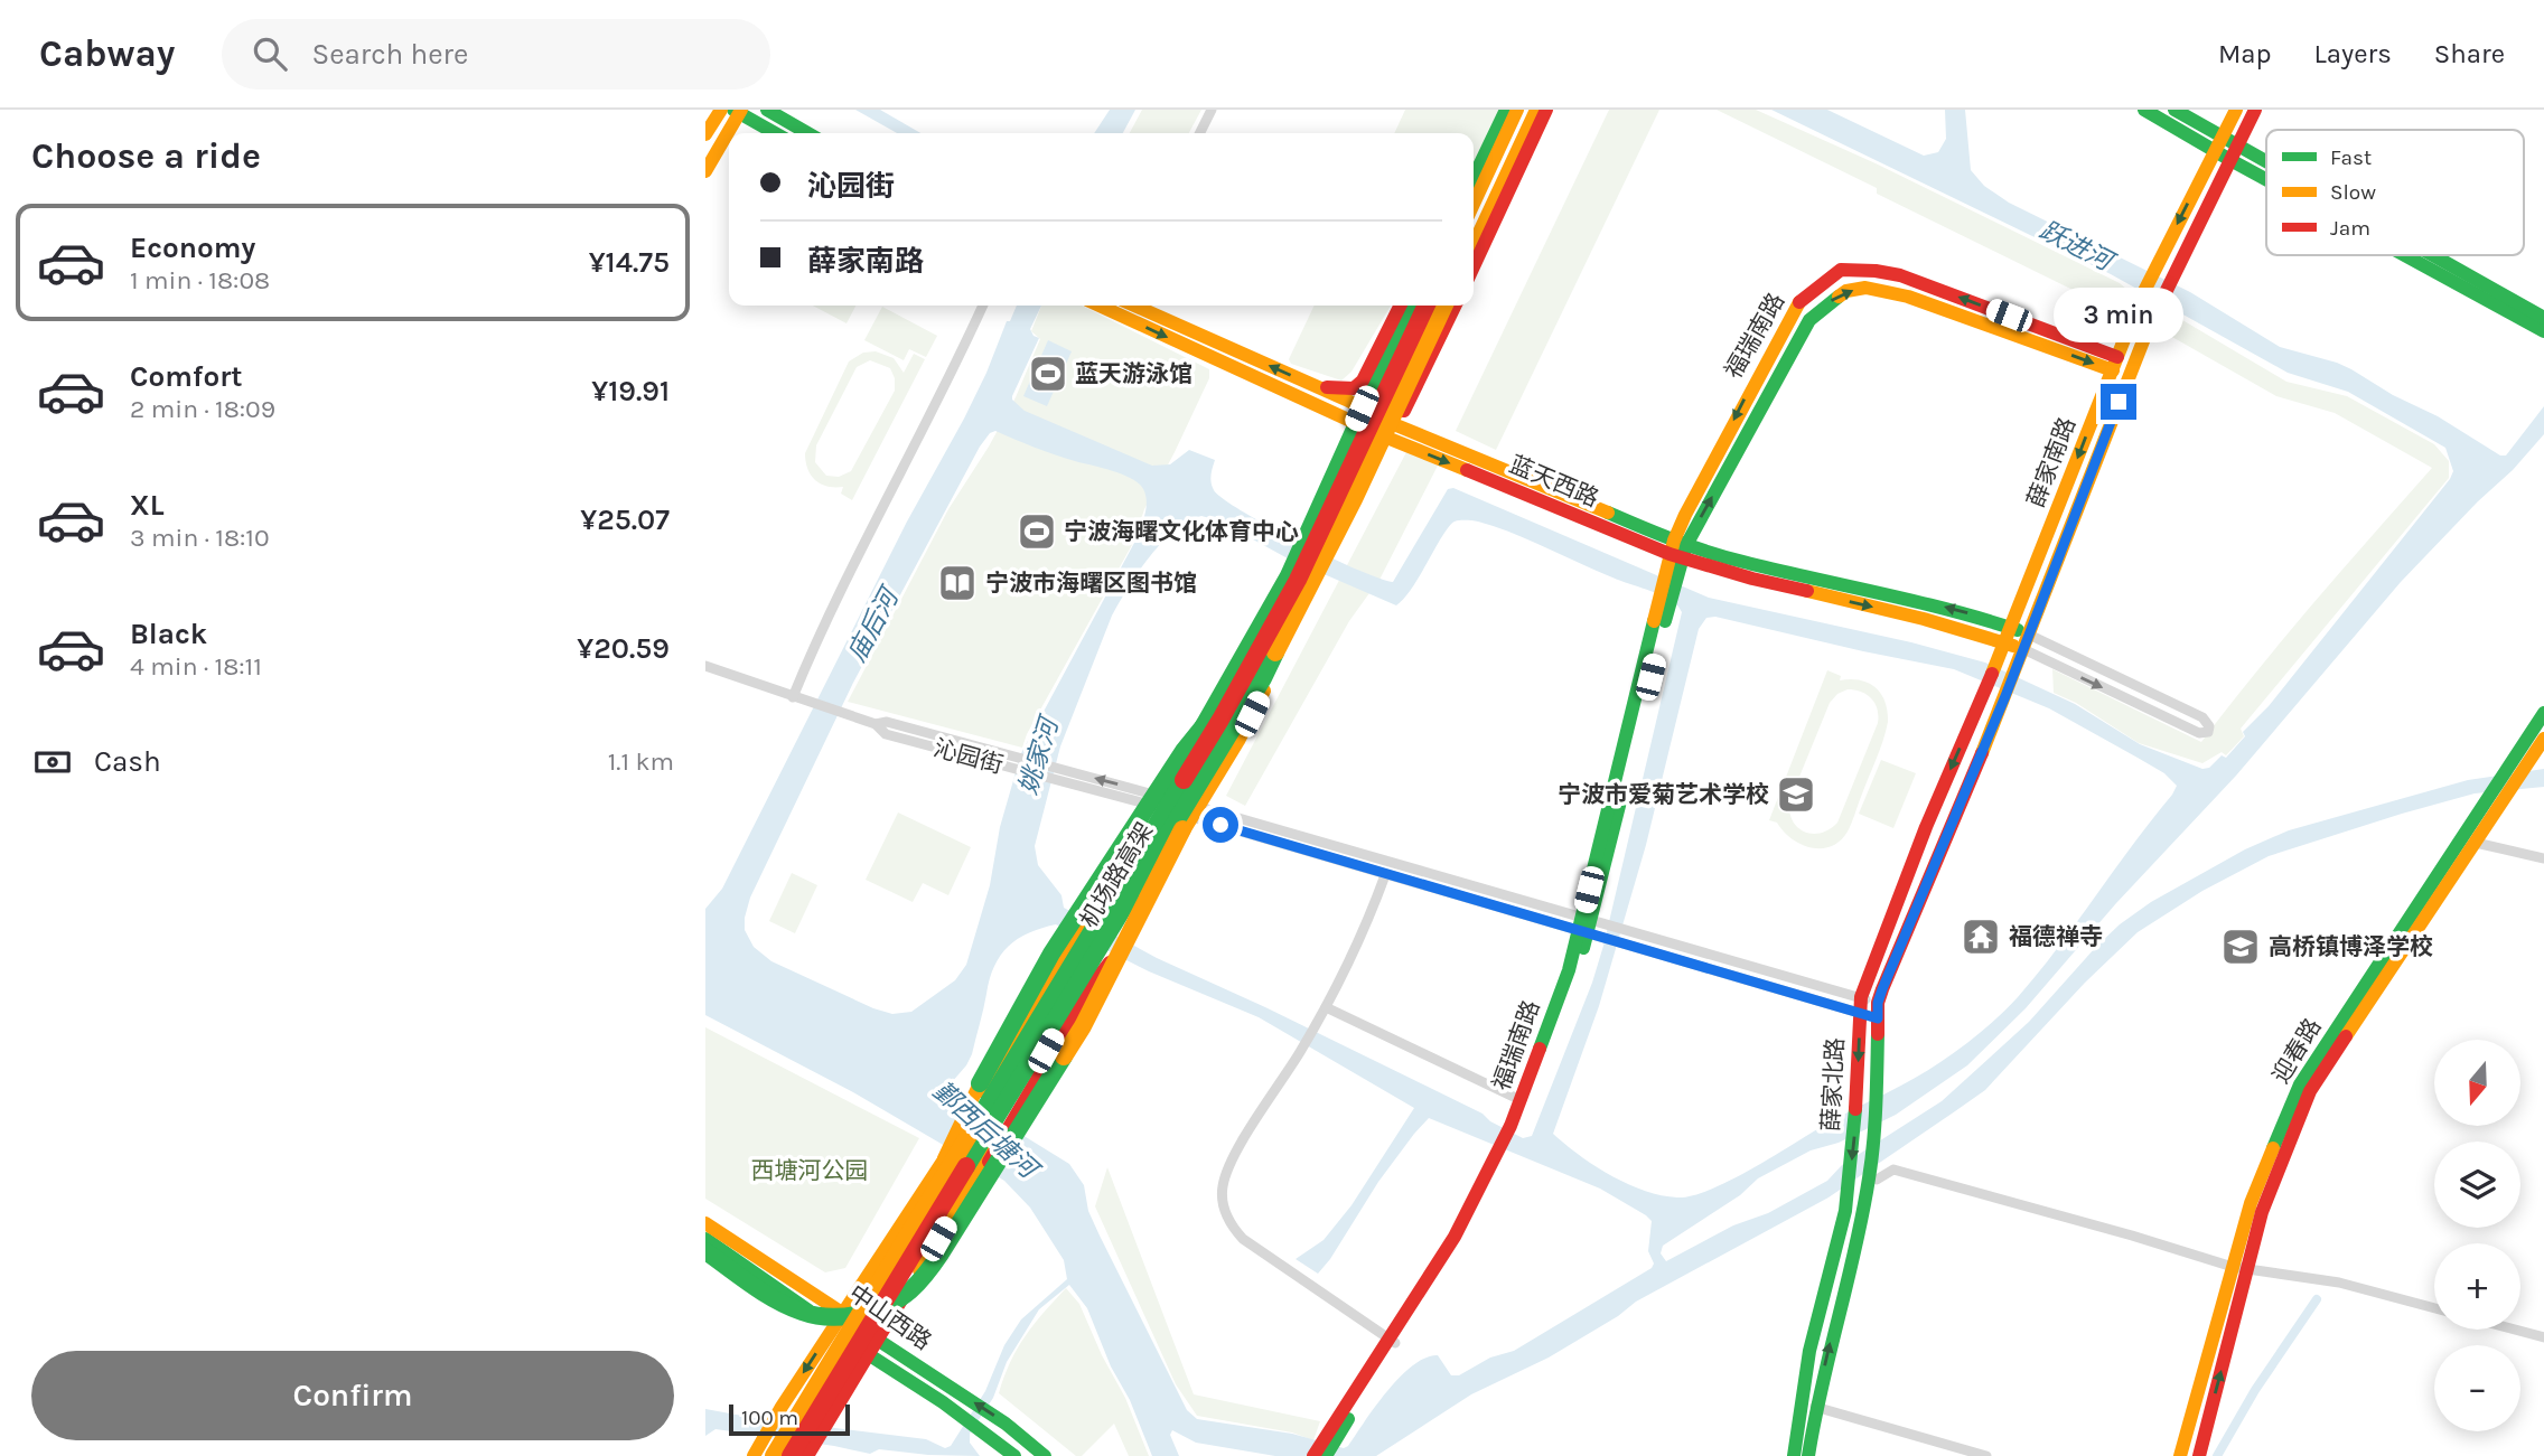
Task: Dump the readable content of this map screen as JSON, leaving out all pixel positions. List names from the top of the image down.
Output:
{
  "streets": {
    "main road": [
      "福瑞南路",
      "薛家南路",
      "蓝天西路",
      "机场路高架",
      "迎春路",
      "薛家北路",
      "中山西路"
    ],
    "street": ["沁园街"]
  },
  "crossings": [
    ["福瑞南路", "薛家南路"],
    ["福瑞南路", "蓝天西路"],
    ["福瑞南路", "沁园街"],
    ["薛家南路", "蓝天西路"],
    ["薛家南路", "薛家北路"],
    ["蓝天西路", "薛家北路"],
    ["沁园街", "薛家北路"]
  ],
  "water": [
    "跃进河",
    "庙后河",
    "姚家河",
    "鄞西后塘河"
  ],
  "parks": ["西塘河公园"],
  "places": {
    "sports": ["蓝天游泳馆", "宁波海曙文化体育中心"],
    "library": ["宁波市海曙区图书馆"],
    "school or university": ["宁波市爱菊艺术学校", "高桥镇博泽学校"],
    "temple": ["福德禅寺"]
  },
  "legend": ["Fast", "Slow", "Jam"],
  "scale_bar": "100 m",
  "north": "bottom",
  "page": {
    "header": "Cabway",
    "search": "Search here",
    "nav": ["Map", "Layers", "Share"],
    "heading": "Choose a ride",
    "banner": ["沁园街", "薛家南路"],
    "list": [
      {
        "name": "Economy",
        "note": "1 min · 18:08",
        "value": "¥14.75"
      },
      {
        "name": "Comfort",
        "note": "2 min · 18:09",
        "value": "¥19.91"
      },
      {
        "name": "XL",
        "note": "3 min · 18:10",
        "value": "¥25.07"
      },
      {
        "name": "Black",
        "note": "4 min · 18:11",
        "value": "¥20.59"
      }
    ],
    "bubble": "3 min",
    "pay": ["Cash", "1.1 km"],
    "map_buttons": ["+", "−"],
    "buttons": "Confirm",
    "scale": "100 m"
  }
}
